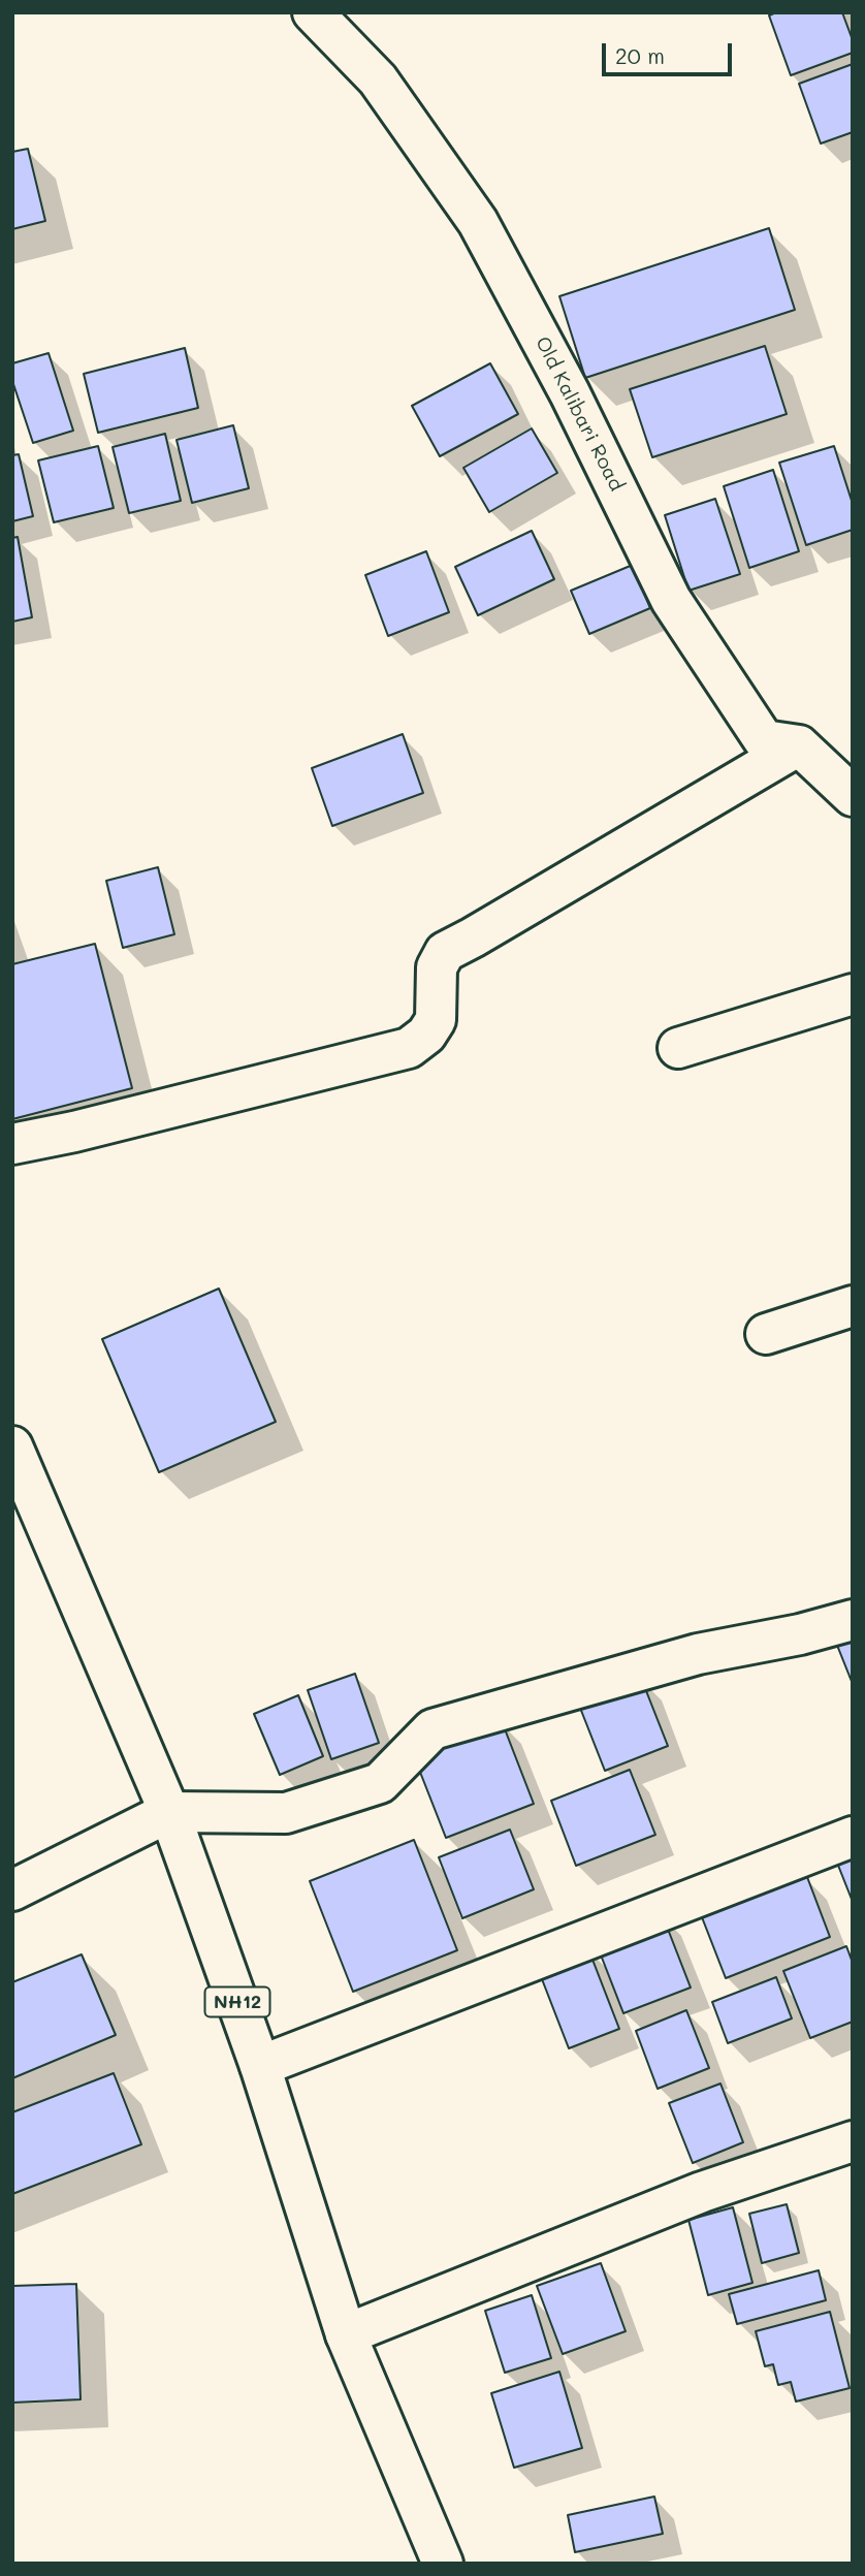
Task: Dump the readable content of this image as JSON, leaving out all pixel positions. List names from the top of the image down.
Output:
{
  "streets": {
    "main road": ["Old Kalibari Road", "NH12"]
  },
  "scale_bar": "20 m"
}
